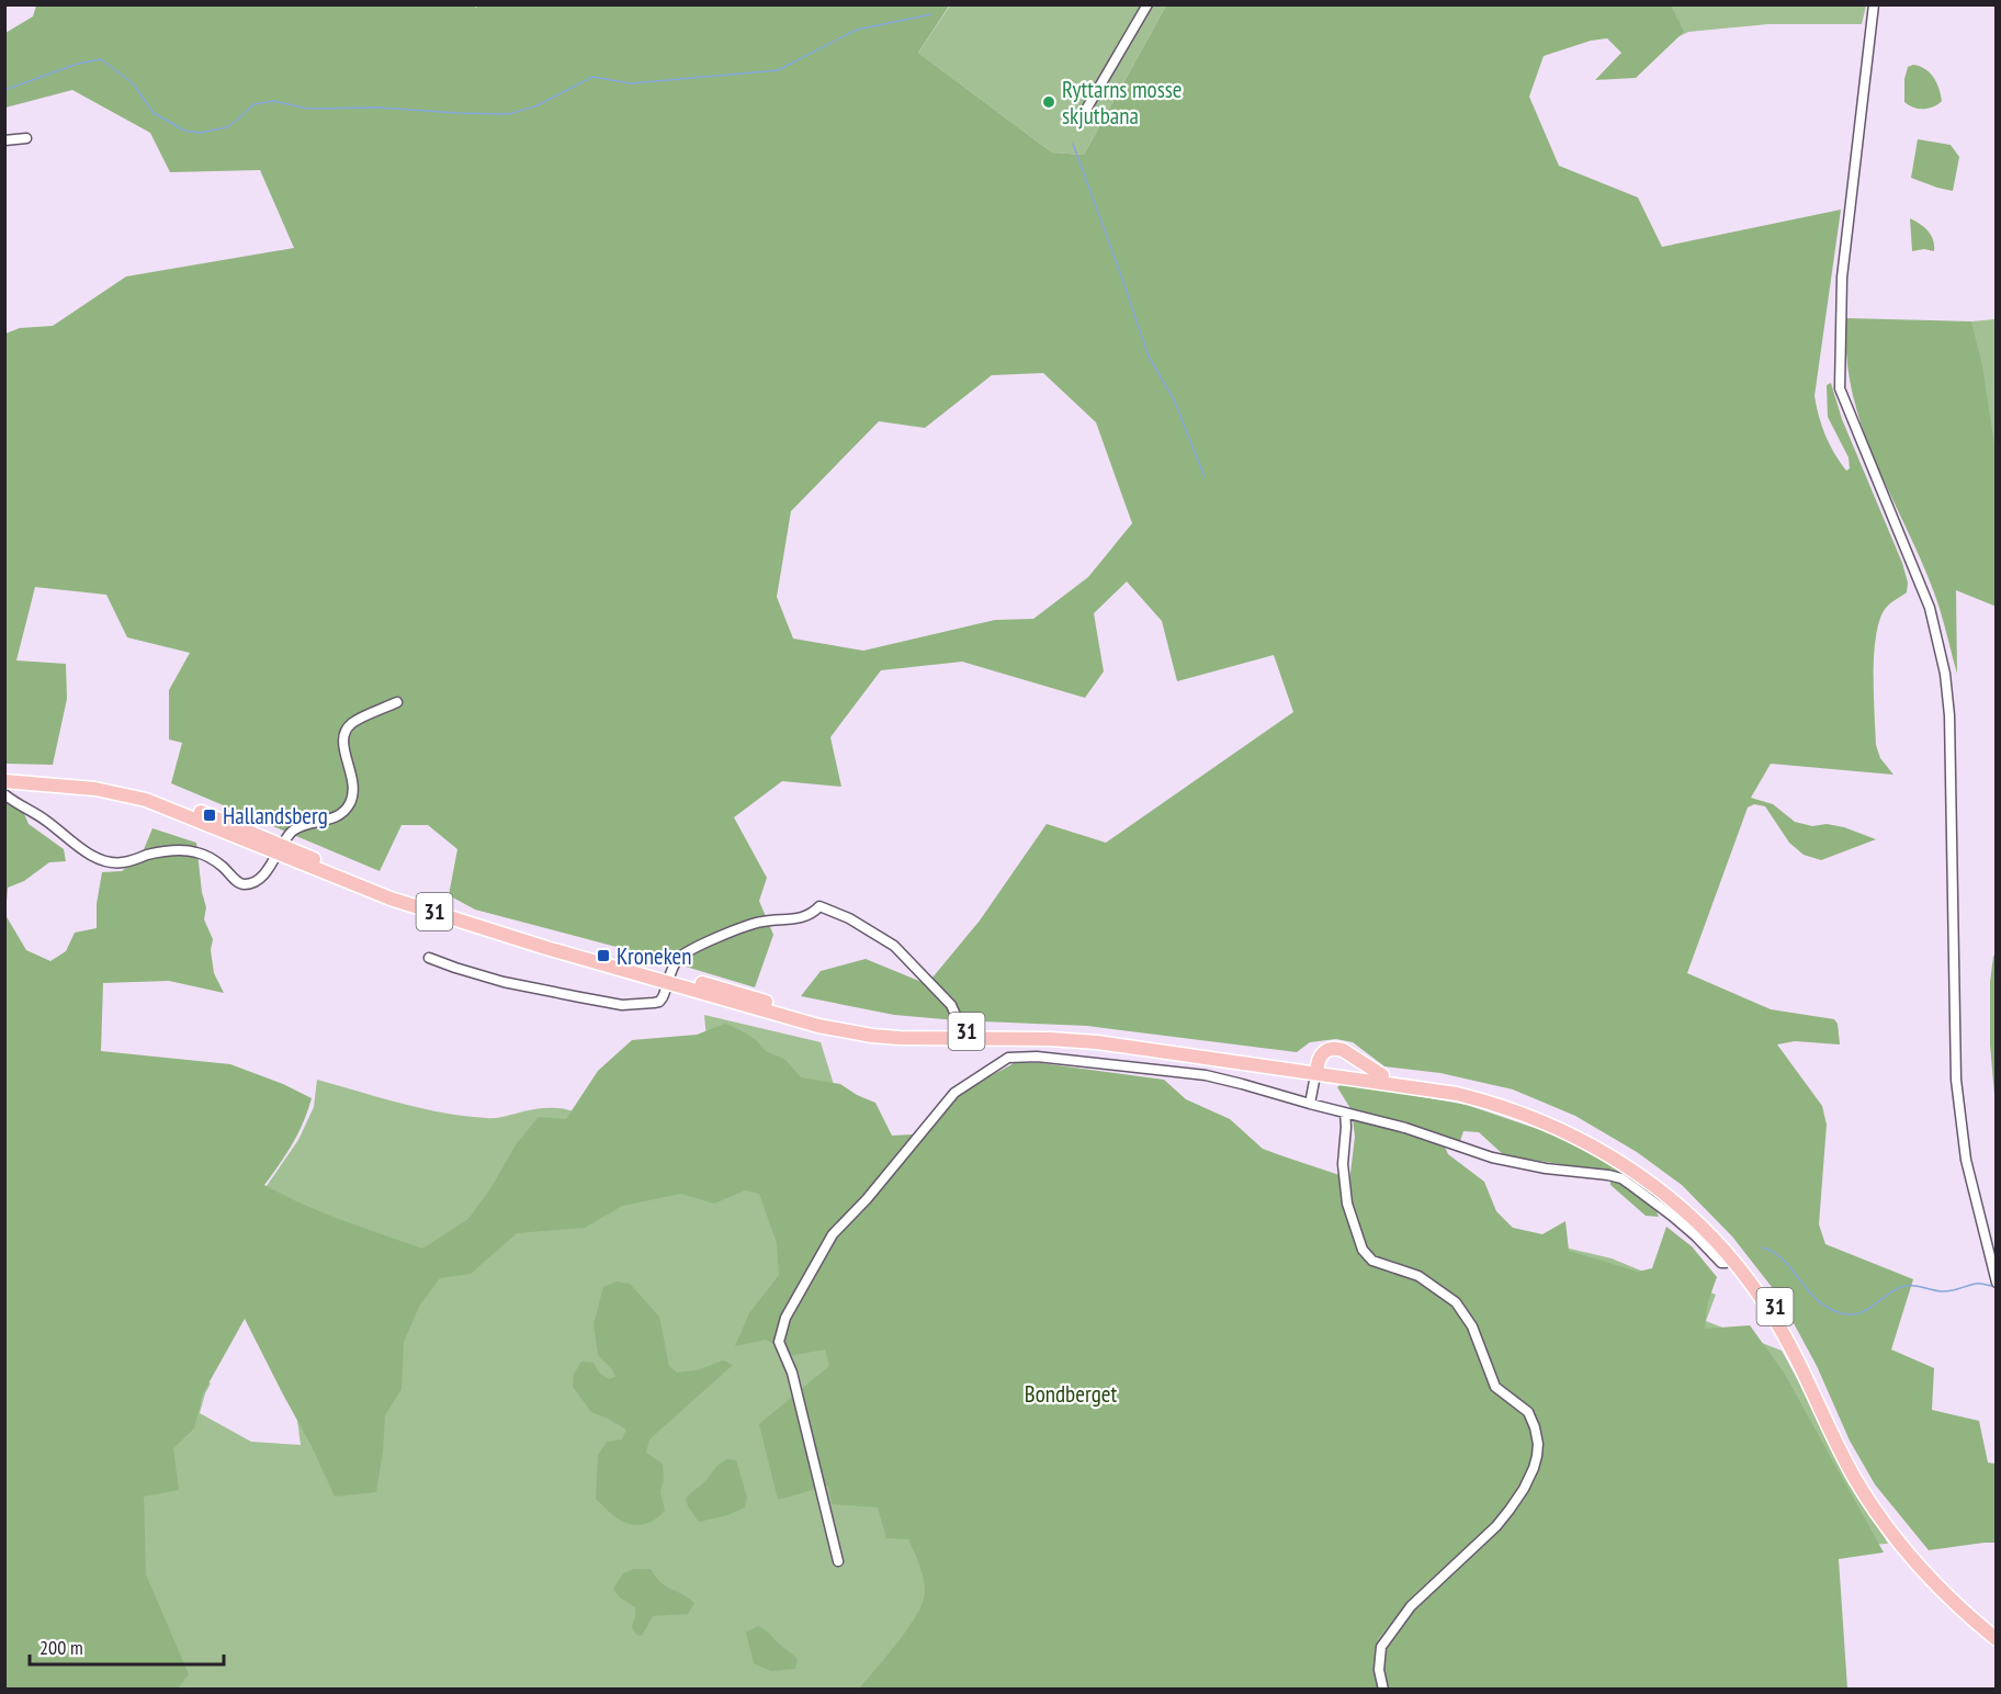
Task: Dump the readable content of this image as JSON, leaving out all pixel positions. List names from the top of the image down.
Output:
{
  "streets": {
    "highway": ["31"]
  },
  "parks": ["Bondberget"],
  "places": {
    "other": ["Ryttarns mosse skjutbana"],
    "transit": ["Hallandsberg", "Kroneken"]
  },
  "scale_bar": "200 m"
}
